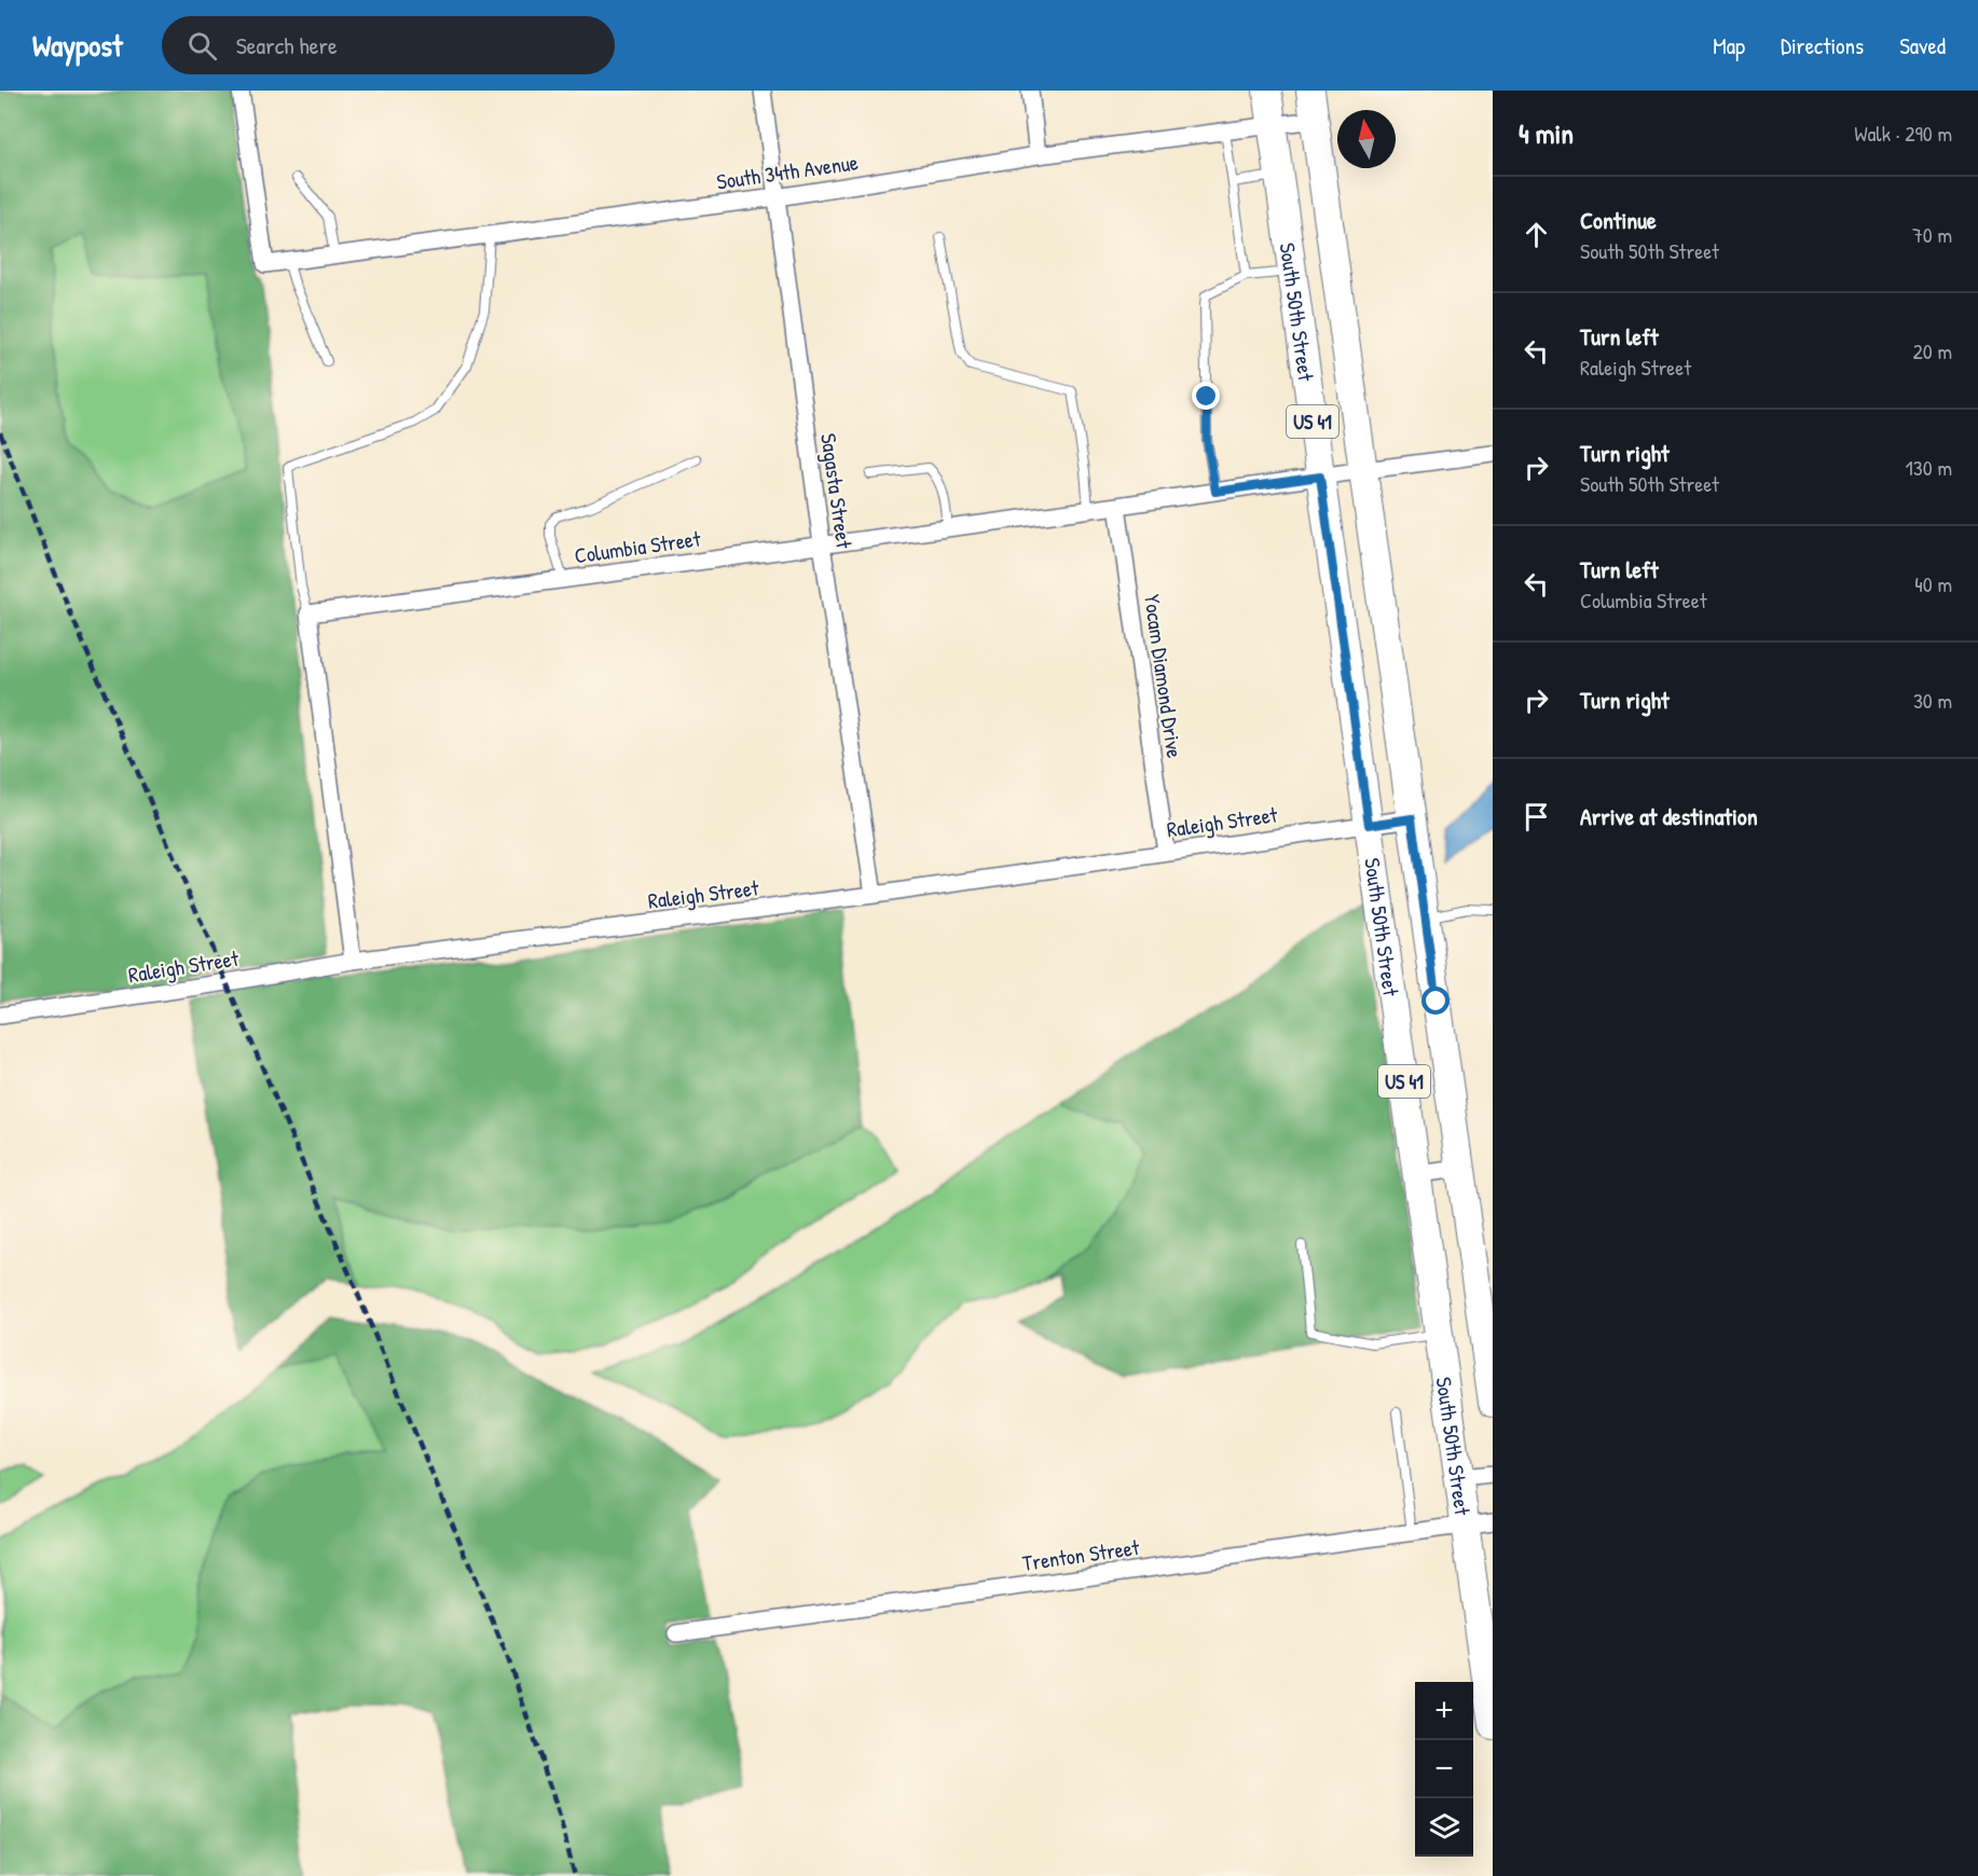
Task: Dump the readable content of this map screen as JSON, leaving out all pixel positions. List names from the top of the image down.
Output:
{
  "streets": {
    "main road": ["South 50th Street", "US 41"],
    "street": [
      "South 34th Avenue",
      "Sagasta Street",
      "Columbia Street",
      "Yocam Diamond Drive",
      "Raleigh Street",
      "Trenton Street"
    ]
  },
  "crossings": [
    ["South 34th Avenue", "South 50th Street"],
    ["South 34th Avenue", "Sagasta Street"],
    ["South 50th Street", "Columbia Street"],
    ["South 50th Street", "Raleigh Street"],
    ["South 50th Street", "Trenton Street"],
    ["Sagasta Street", "Columbia Street"],
    ["Sagasta Street", "Raleigh Street"],
    ["Columbia Street", "Yocam Diamond Drive"],
    ["Yocam Diamond Drive", "Raleigh Street"]
  ],
  "north": "top",
  "page": {
    "header": "Waypost",
    "search": "Search here",
    "nav": ["Map", "Directions", "Saved"],
    "heading": ["4 min", "Walk · 290 m"],
    "list": [
      ["Continue", "South 50th Street", "70 m"],
      ["Turn left", "Raleigh Street", "20 m"],
      ["Turn right", "South 50th Street", "130 m"],
      ["Turn left", "Columbia Street", "40 m"],
      ["Turn right", "30 m"],
      "Arrive at destination"
    ],
    "map_buttons": ["+", "−"]
  }
}
